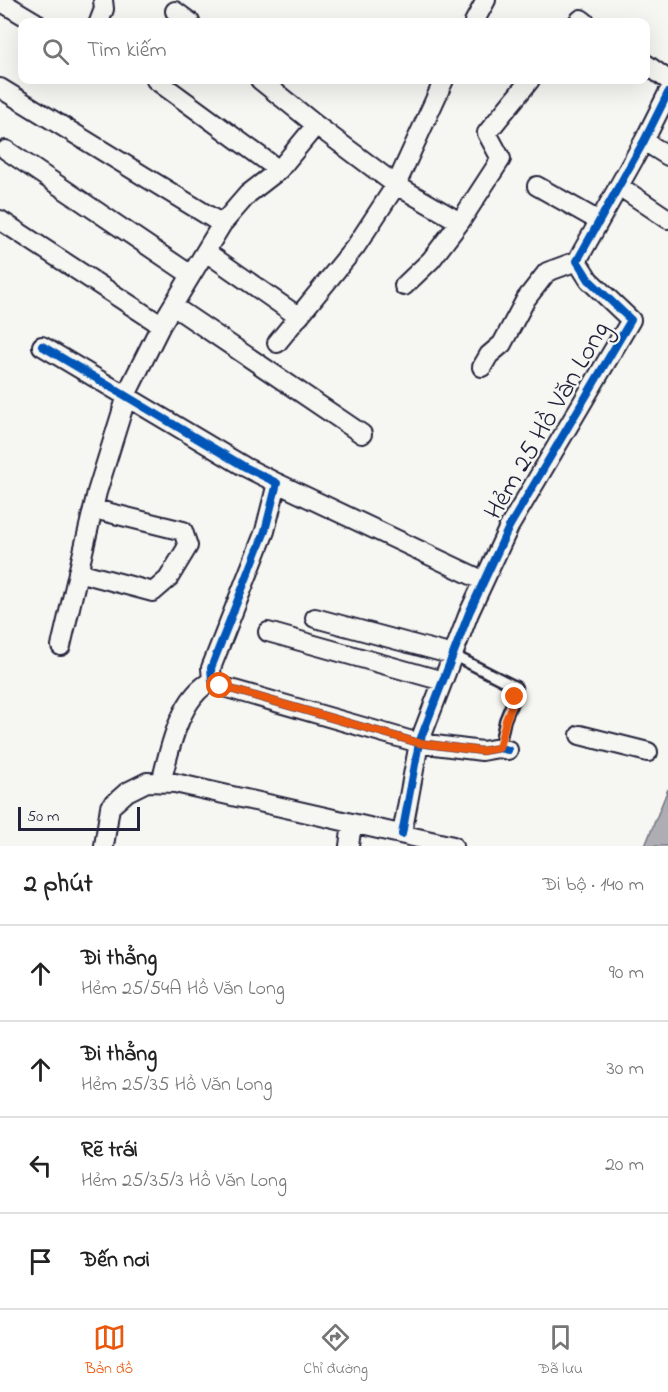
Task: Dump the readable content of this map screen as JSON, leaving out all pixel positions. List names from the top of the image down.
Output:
{
  "streets": {
    "street": ["Hẻm 25 Hồ Văn Long"]
  },
  "scale_bar": "50 m",
  "page": {
    "search": "Tìm kiếm",
    "scale": "50 m",
    "heading": ["2 phút", "Đi bộ · 140 m"],
    "list": [
      ["Đi thẳng", "Hẻm 25/54A Hồ Văn Long", "90 m"],
      ["Đi thẳng", "Hẻm 25/35 Hồ Văn Long", "30 m"],
      ["Rẽ trái", "Hẻm 25/35/3 Hồ Văn Long", "20 m"],
      "Đến nơi"
    ],
    "nav": ["Bản đồ", "Chỉ đường", "Đã lưu"]
  }
}
